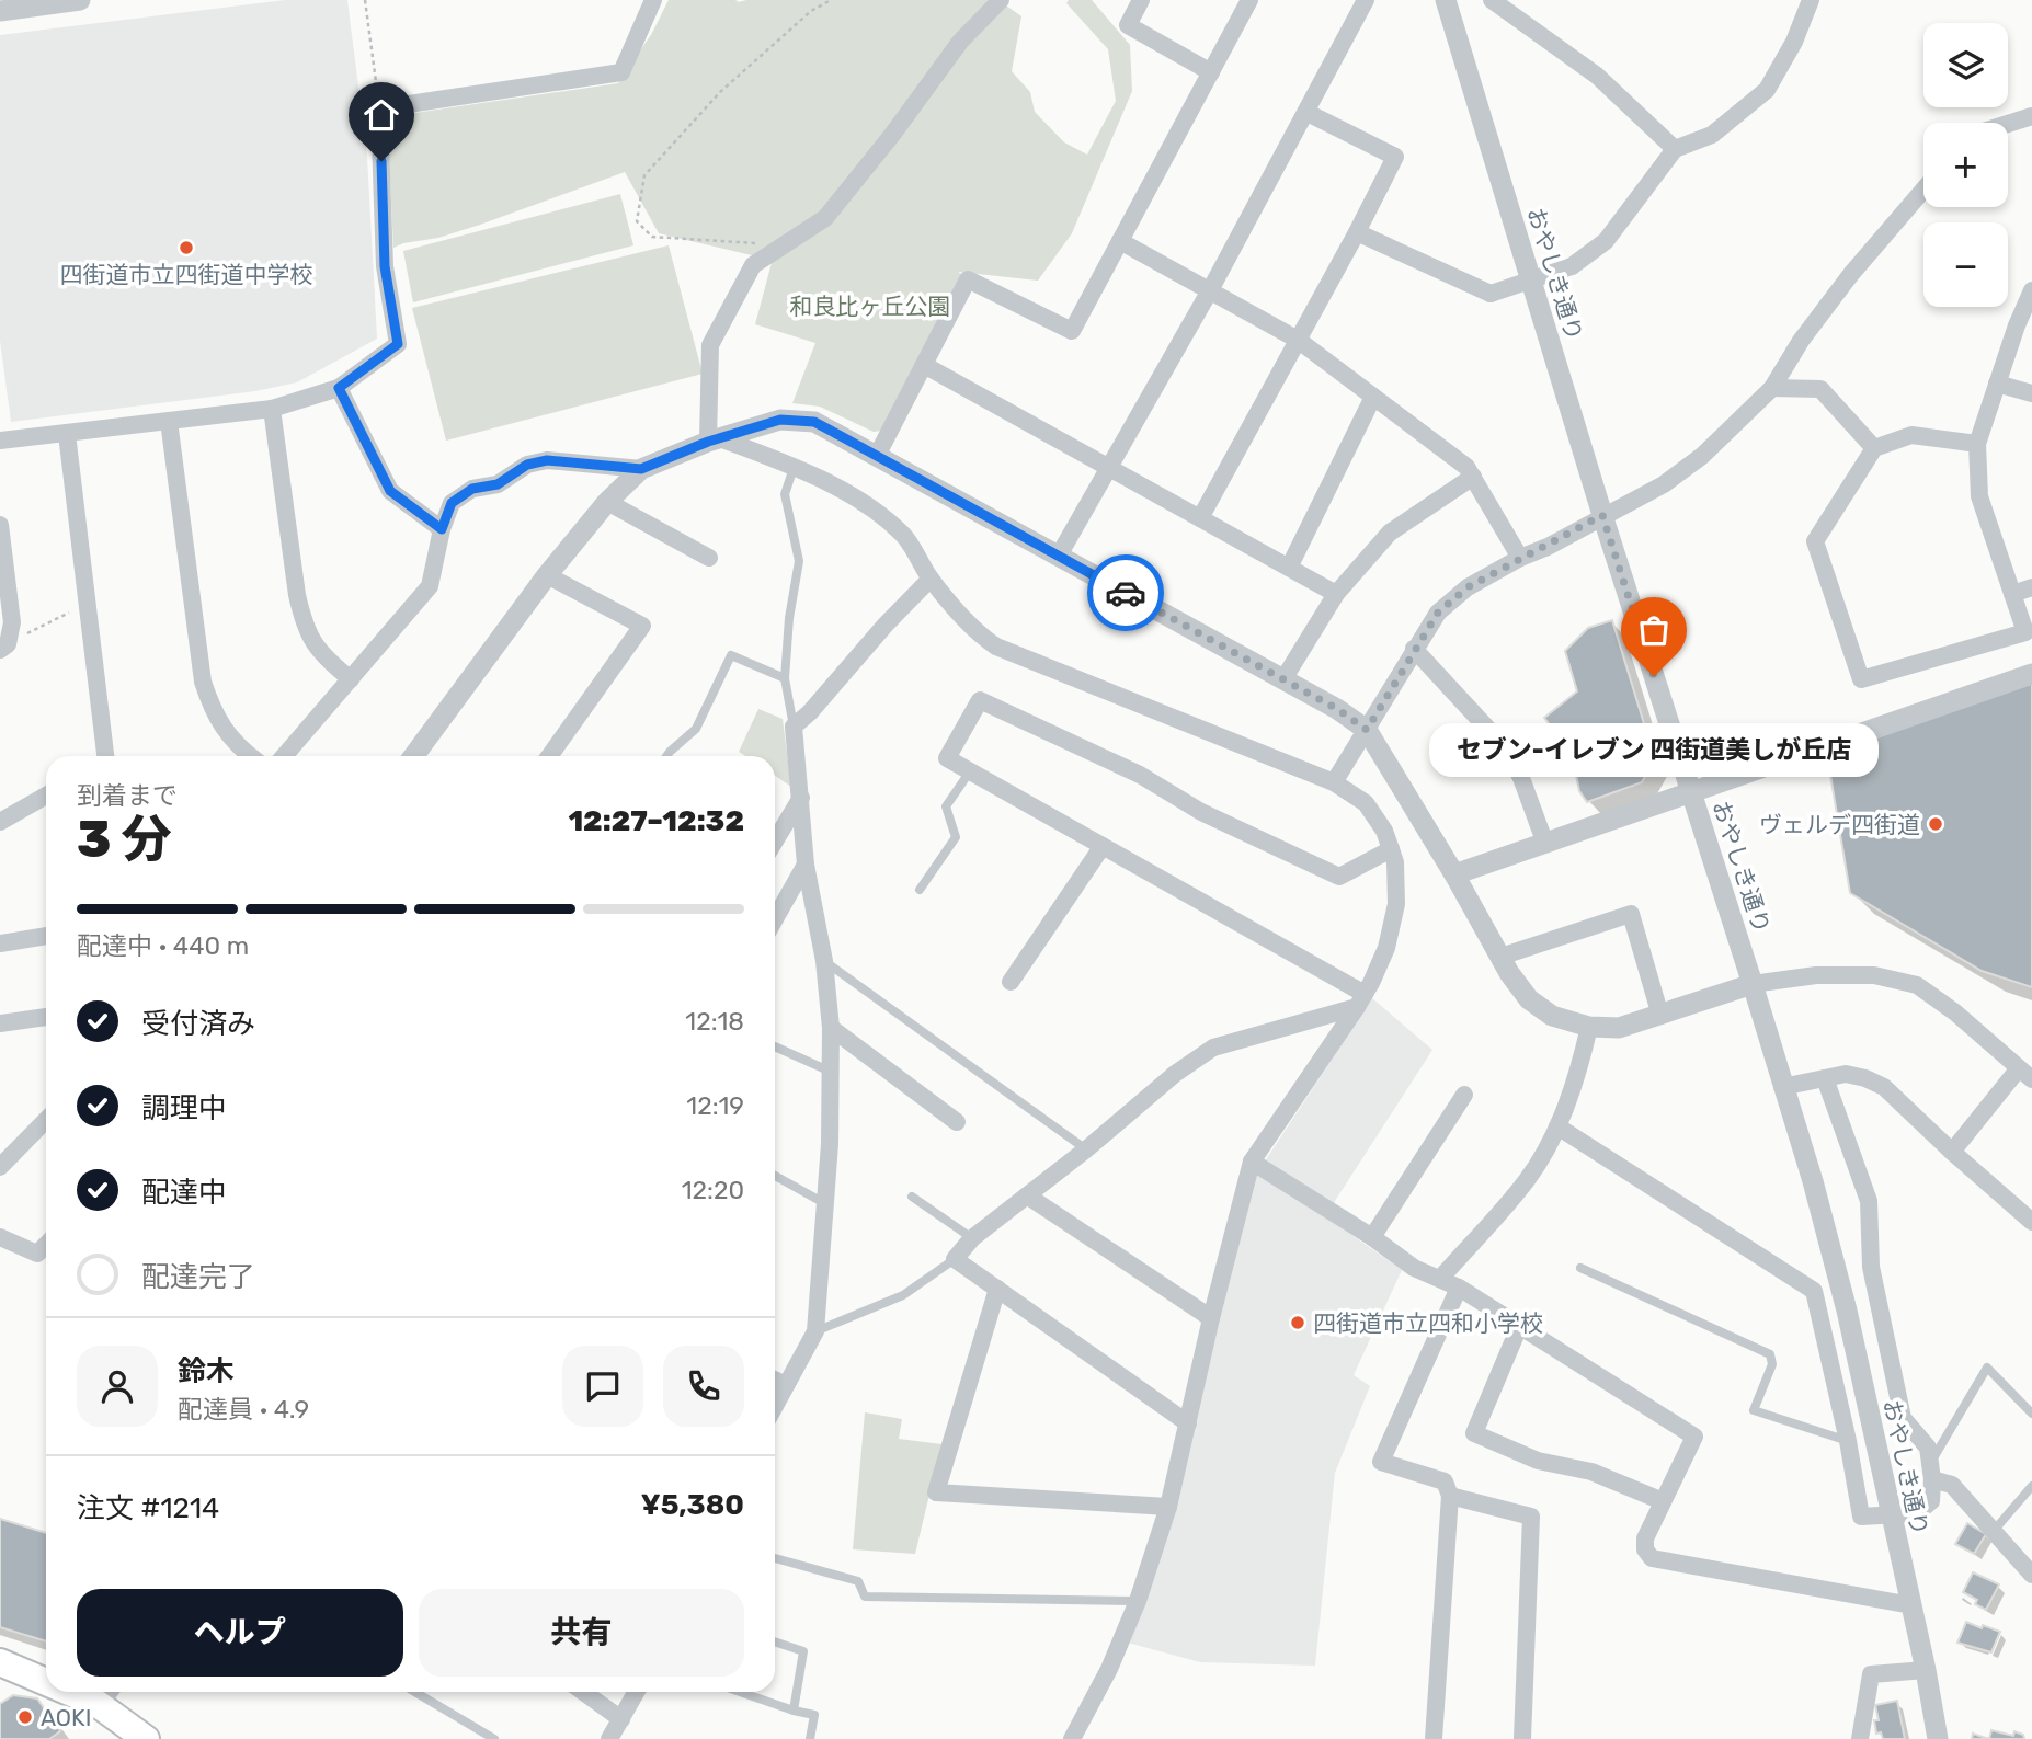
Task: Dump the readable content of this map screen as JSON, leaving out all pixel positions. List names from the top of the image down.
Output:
{
  "streets": {
    "street": ["おやしき通り"]
  },
  "parks": ["和良比ヶ丘公園"],
  "places": [
    "四街道市立四街道中学校",
    "セブン-イレブン 四街道美しが丘店",
    "ヴェルデ四街道",
    "四街道市立四和小学校",
    "AOKI"
  ],
  "page": {
    "map_buttons": ["+", "−"],
    "bubble": "セブン-イレブン 四街道美しが丘店",
    "heading": ["3 分", "到着まで", "12:27–12:32"],
    "panel": [
      "鈴木",
      "配達員 · 4.9",
      "注文 #1214",
      "¥5,380"
    ],
    "bar": "配達中 · 440 m",
    "list": [
      ["受付済み", "12:18"],
      ["調理中", "12:19"],
      ["配達中", "12:20"],
      "配達完了"
    ],
    "buttons": ["ヘルプ", "共有"]
  }
}
